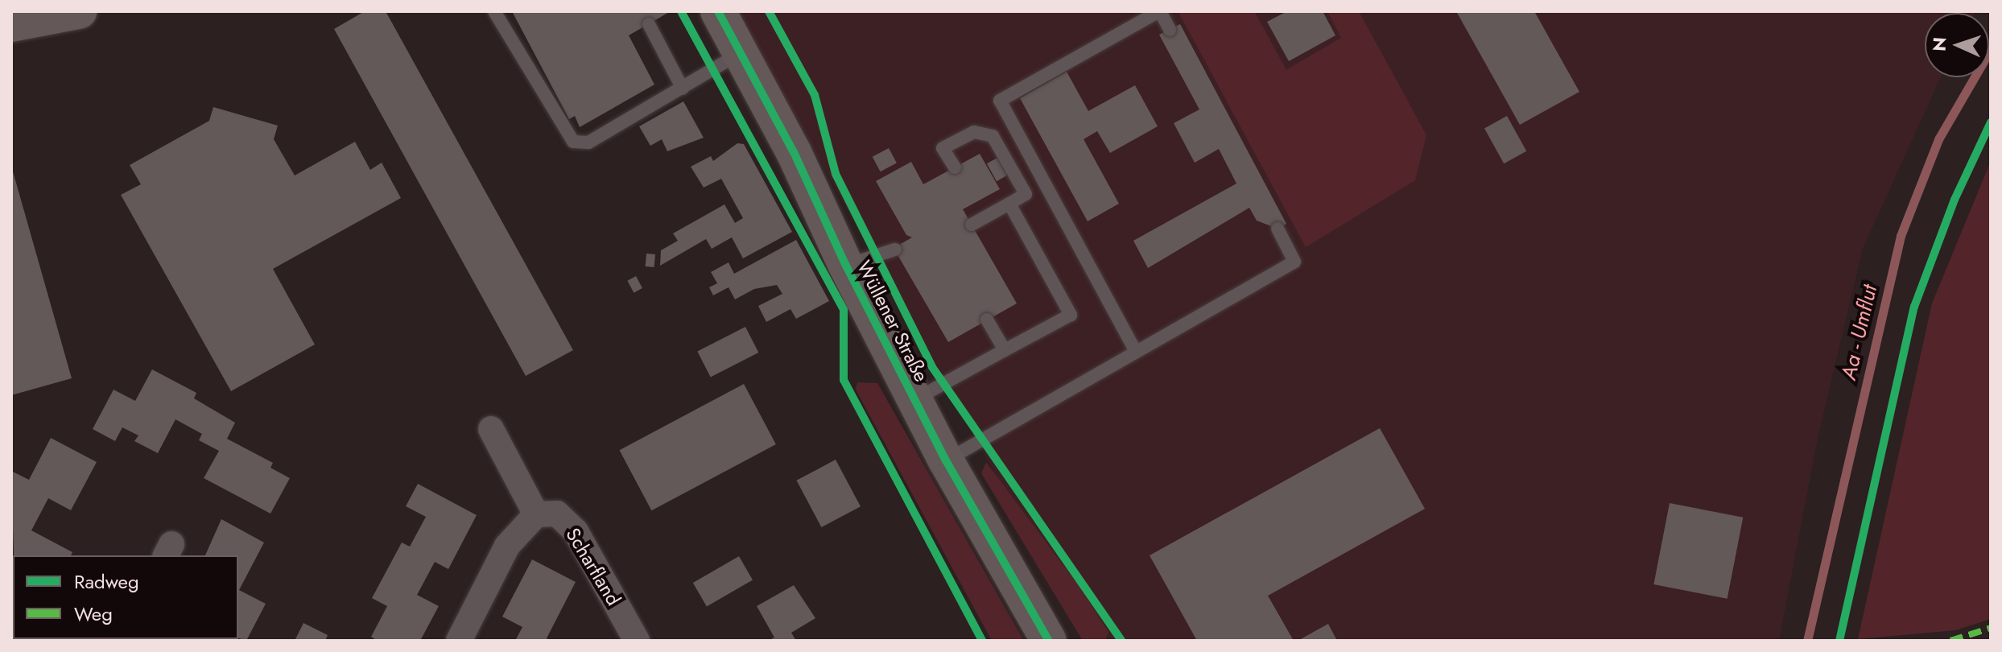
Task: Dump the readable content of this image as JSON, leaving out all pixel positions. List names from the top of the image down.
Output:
{
  "streets": {
    "main road": ["Wüllener Straße"],
    "street": ["Scharfland"]
  },
  "water": ["Aa - Umflut"],
  "legend": ["Radweg", "Weg"],
  "north": "left"
}
